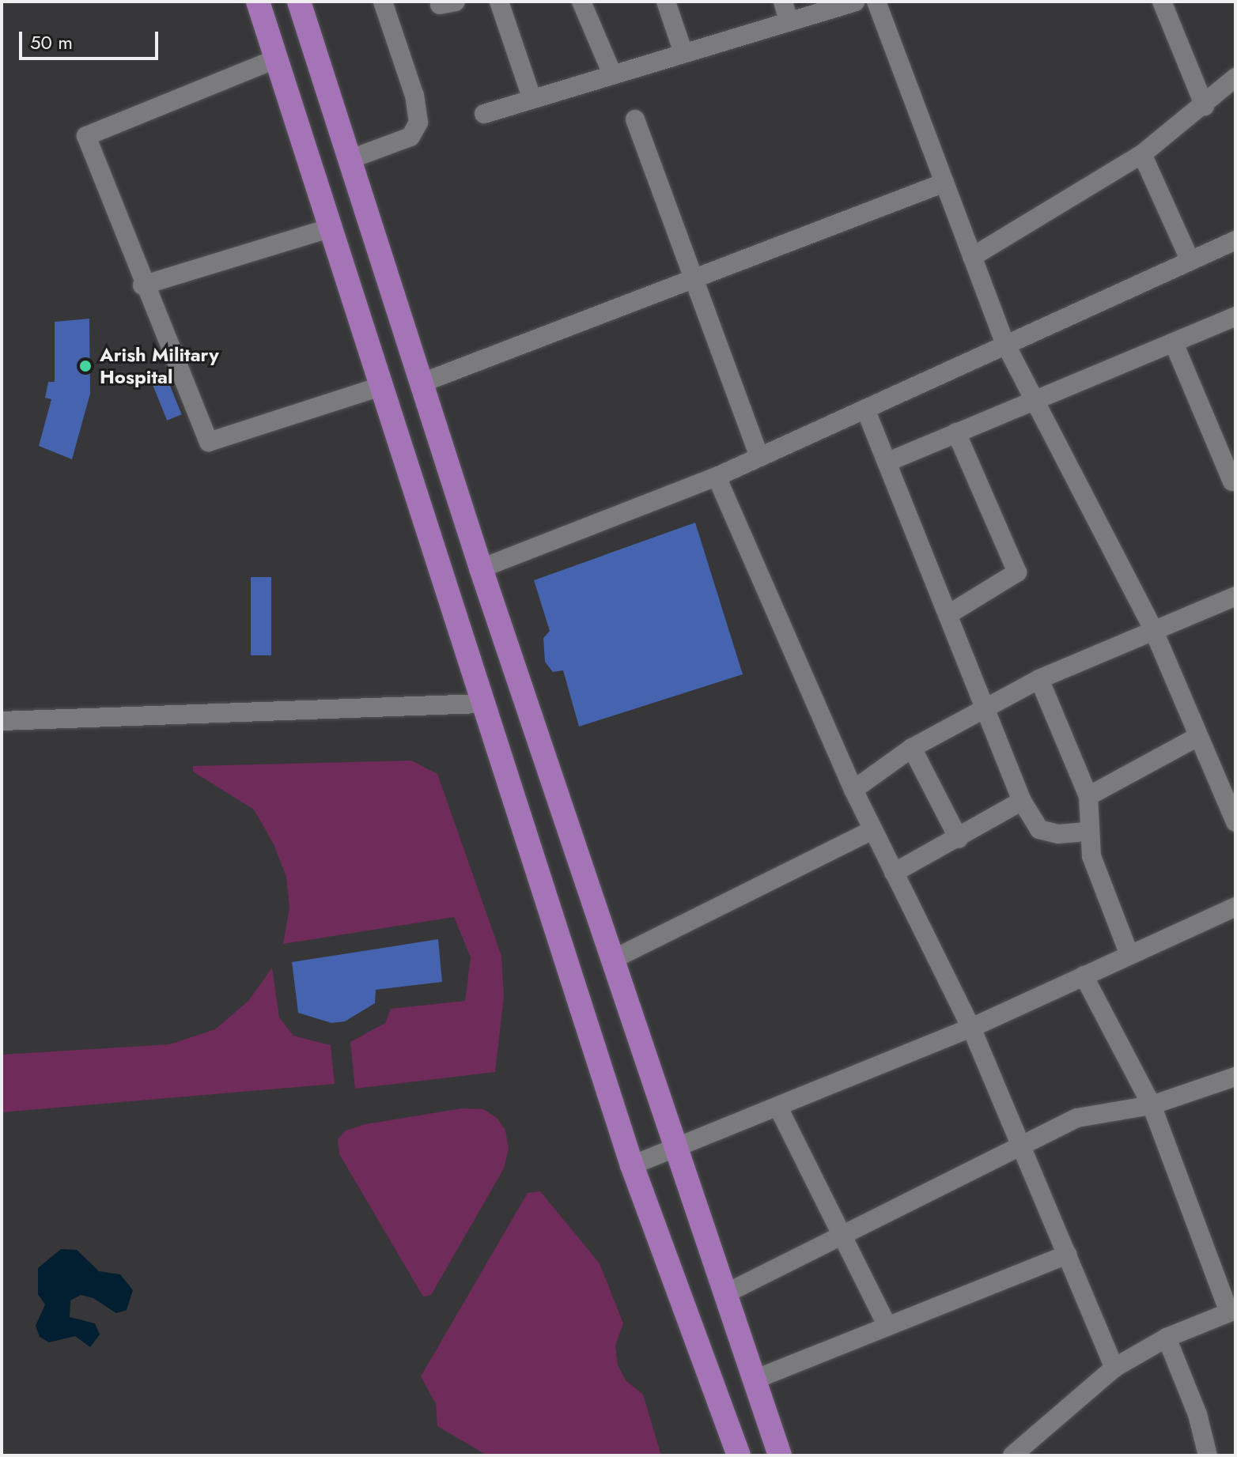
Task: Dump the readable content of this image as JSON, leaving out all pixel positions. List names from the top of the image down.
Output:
{
  "places": ["Arish Military Hospital"],
  "scale_bar": "50 m"
}
